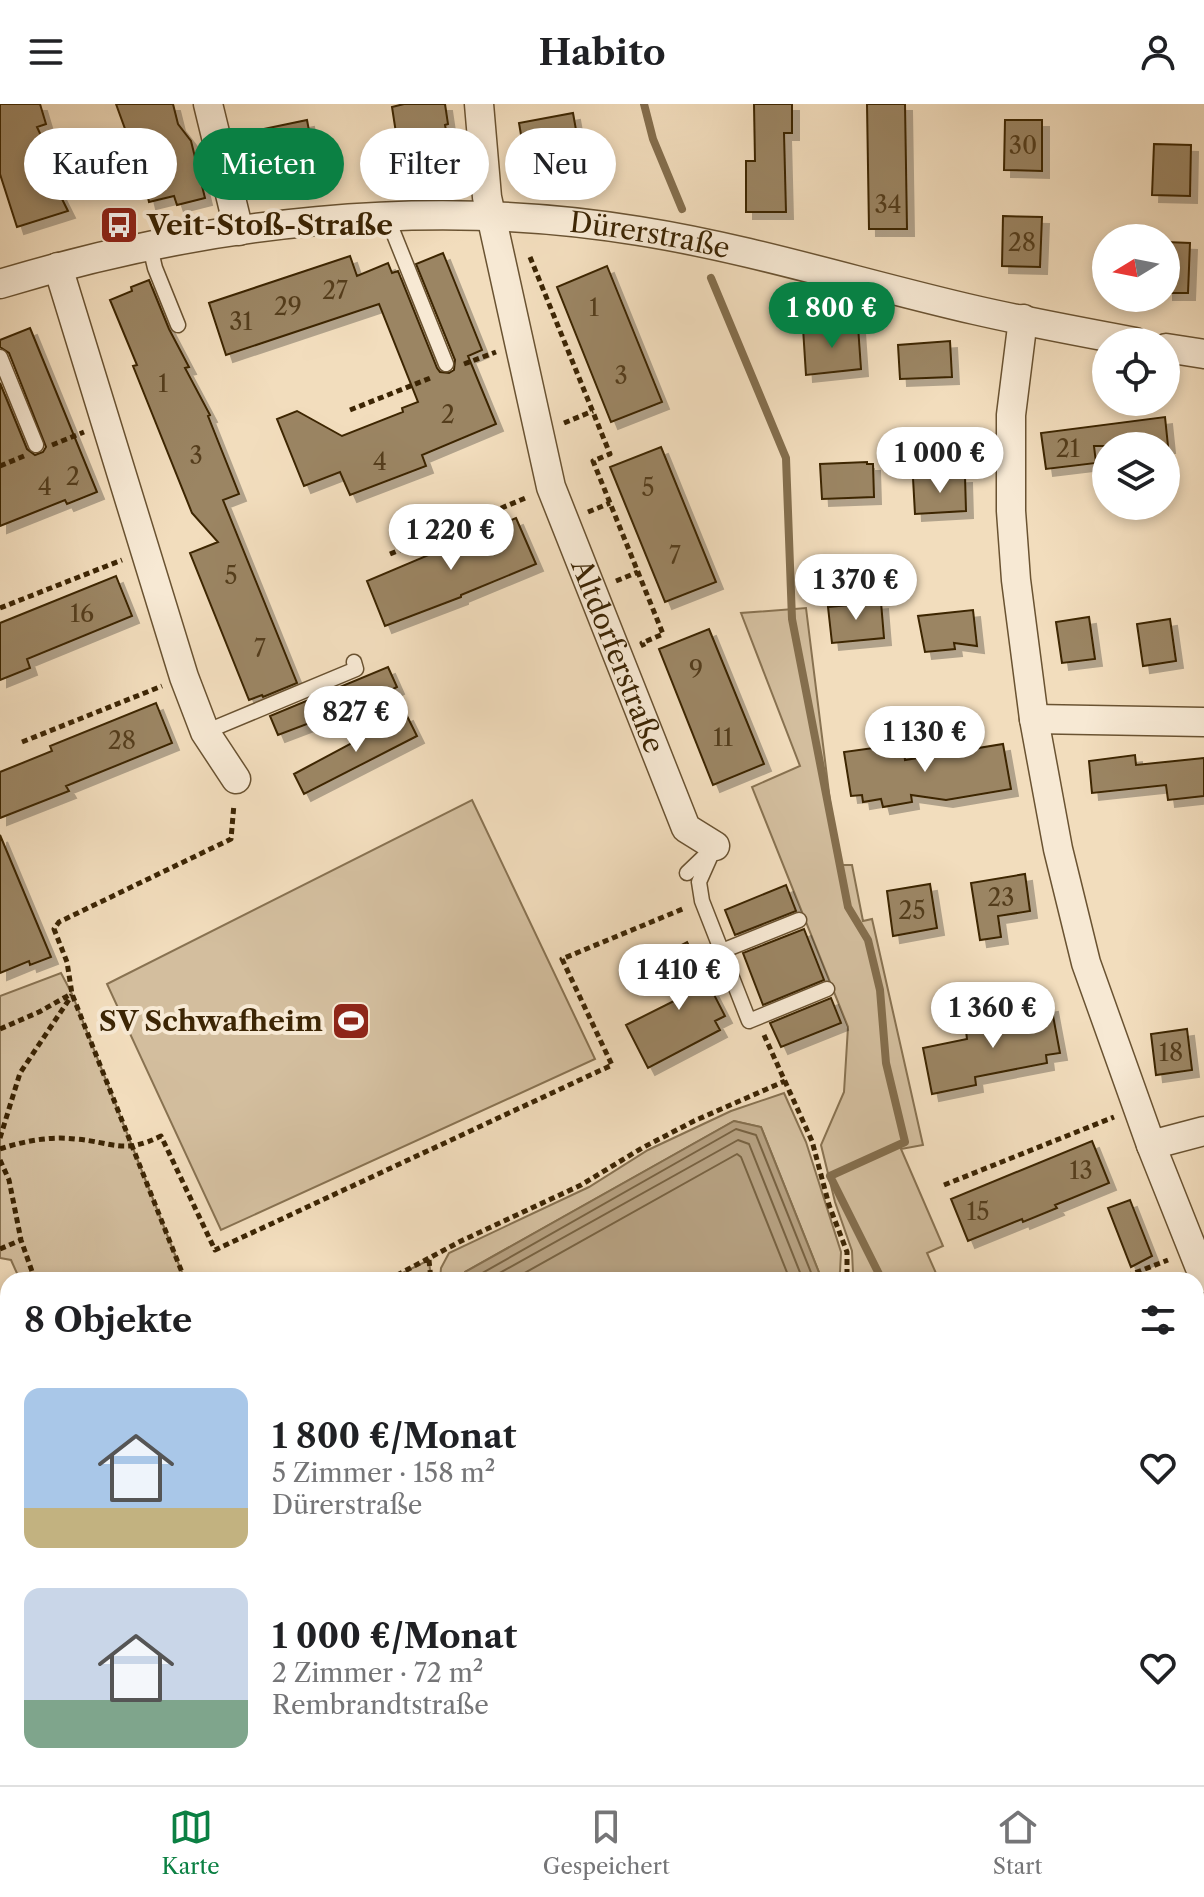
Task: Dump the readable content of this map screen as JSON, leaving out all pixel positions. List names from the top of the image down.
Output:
{
  "streets": {
    "street": ["Dürerstraße", "Altdorferstraße"]
  },
  "crossings": [
    ["Dürerstraße", "Altdorferstraße"]
  ],
  "places": {
    "bus stop": ["Veit-Stoß-Straße"],
    "sports": ["SV Schwafheim"]
  },
  "house_numbers": [
    "30",
    "34",
    "28",
    "27",
    "29",
    "1",
    "31",
    "3",
    "1",
    "2",
    "21",
    "3",
    "4",
    "2",
    "4",
    "5",
    "7",
    "5",
    "16",
    "7",
    "9",
    "11",
    "28",
    "23",
    "25",
    "18",
    "13",
    "15"
  ],
  "north": "left",
  "page": {
    "header": "Habito",
    "chip": [
      "Kaufen",
      "Mieten",
      "Filter",
      "Neu"
    ],
    "price": [
      "1 800 €",
      "1 000 €",
      "1 220 €",
      "1 370 €",
      "827 €",
      "1 130 €",
      "1 410 €",
      "1 360 €"
    ],
    "heading": "8 Objekte",
    "list": [
      {
        "name": "1 800 €/Monat",
        "note": "5 Zimmer · 158 m² · Dürerstraße"
      },
      {
        "name": "1 000 €/Monat",
        "note": "2 Zimmer · 72 m² · Rembrandtstraße"
      }
    ],
    "tabs": ["Karte", "Gespeichert", "Start"]
  }
}
